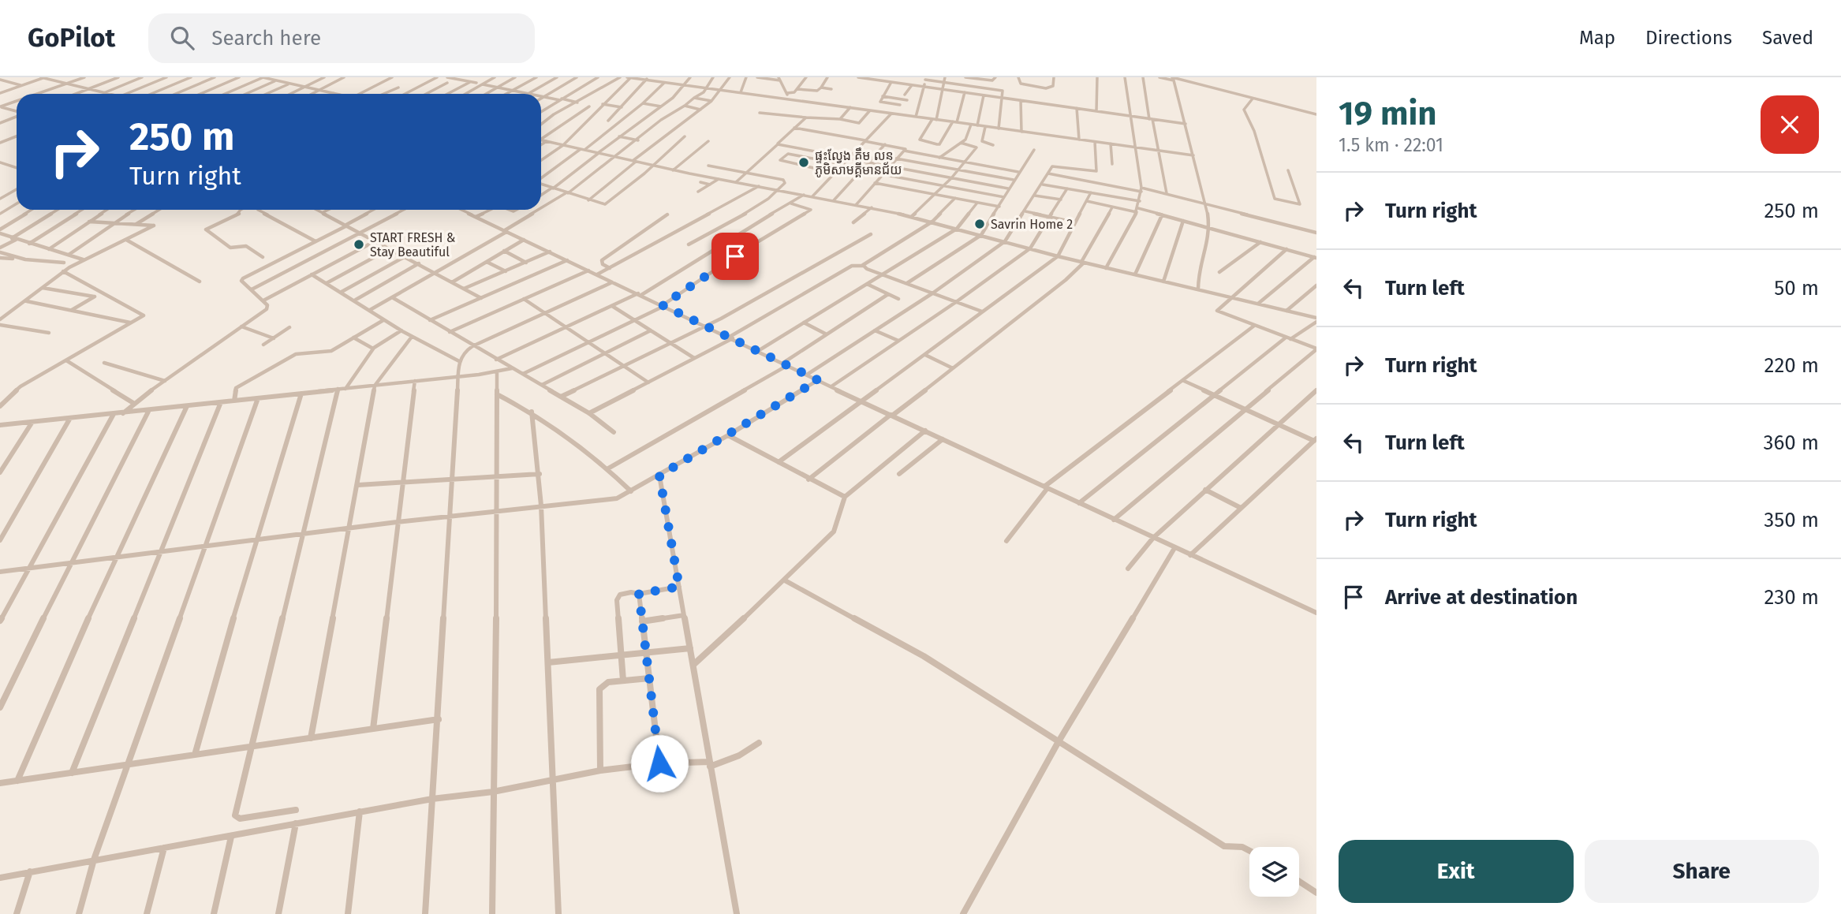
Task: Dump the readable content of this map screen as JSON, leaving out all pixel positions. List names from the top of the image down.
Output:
{
  "places": ["ផ្ទះល្វែង គឹម លន ភូមិសាមគ្គីមានជ័យ", "Savrin Home 2", "START FRESH & Stay Beautiful"],
  "page": {
    "header": "GoPilot",
    "search": "Search here",
    "nav": ["Map", "Directions", "Saved"],
    "heading": ["19 min", "1.5 km · 22:01"],
    "turn": ["250 m", "Turn right"],
    "list": [
      {
        "name": "Turn right",
        "value": "250 m"
      },
      {
        "name": "Turn left",
        "value": "50 m"
      },
      {
        "name": "Turn right",
        "value": "220 m"
      },
      {
        "name": "Turn left",
        "value": "360 m"
      },
      {
        "name": "Turn right",
        "value": "350 m"
      },
      {
        "name": "Arrive at destination",
        "value": "230 m"
      }
    ],
    "buttons": ["Exit", "Share"]
  }
}
